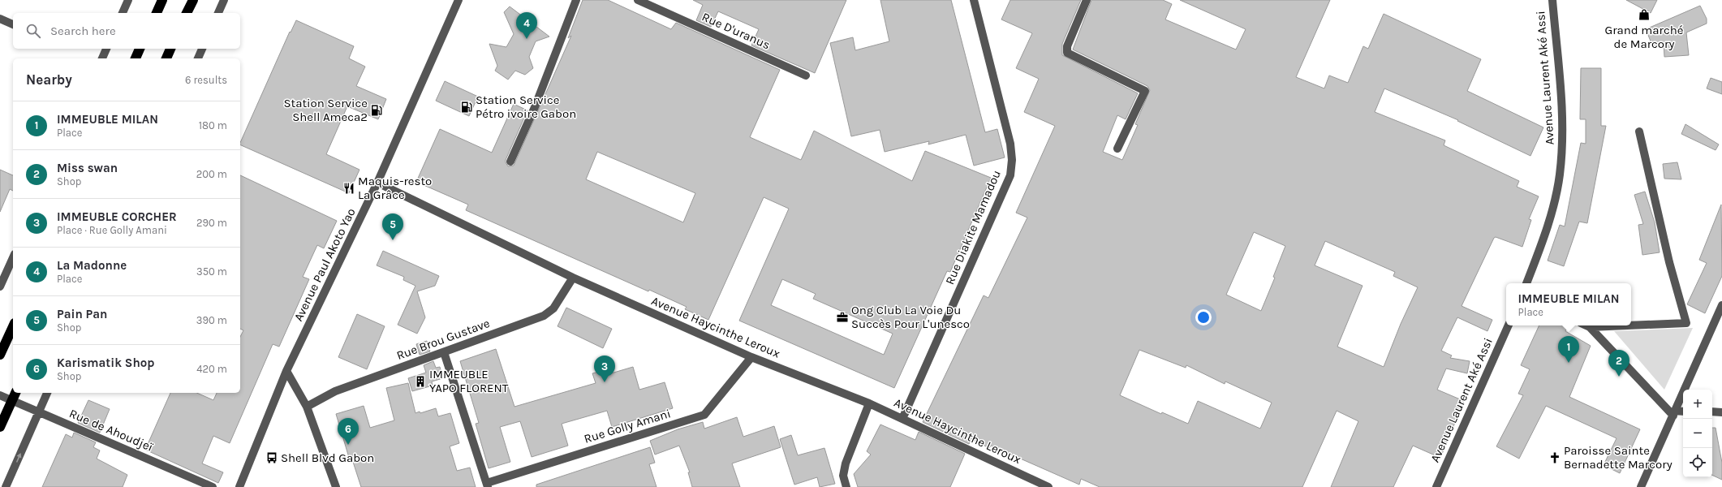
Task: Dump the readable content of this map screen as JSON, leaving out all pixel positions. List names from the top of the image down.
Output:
{
  "streets": {
    "street": [
      "Rue D'uranus",
      "Avenue Laurent Aké Assi",
      "Rue Diakite Mamadou",
      "Avenue Paul Akoto Yao",
      "Avenue Haycinthe Leroux",
      "Rue Brou Gustave",
      "Rue Golly Amani",
      "Rue de Ahoudjeï"
    ]
  },
  "crossings": [
    ["Rue Diakite Mamadou", "Avenue Haycinthe Leroux"],
    ["Avenue Paul Akoto Yao", "Avenue Haycinthe Leroux"],
    ["Avenue Haycinthe Leroux", "Rue Brou Gustave"],
    ["Avenue Haycinthe Leroux", "Rue Golly Amani"]
  ],
  "places": {
    "shop": ["Grand marché de Marcory"],
    "fuel station": ["Station Service Pétro ivoire Gabon", "Station Service Shell Ameca2"],
    "restaurant": ["Maquis-resto La Grâce"],
    "office": ["Ong Club La Voie Du Succès Pour L'unesco"],
    "building": ["IMMEUBLE YAPO FLORENT"],
    "bus stop": ["Shell Blvd Gabon"],
    "church": ["Paroisse Sainte Bernadette Marcory"]
  },
  "page": {
    "pins": [
      "4",
      "5",
      "1",
      "2",
      "3",
      "6"
    ],
    "search": "Search here",
    "heading": ["Nearby", "6 results"],
    "list": [
      {
        "mark": "1",
        "name": "IMMEUBLE MILAN",
        "note": "Place",
        "value": "180 m"
      },
      {
        "mark": "2",
        "name": "Miss swan",
        "note": "Shop",
        "value": "200 m"
      },
      {
        "mark": "3",
        "name": "IMMEUBLE CORCHER",
        "note": "Place · Rue Golly Amani",
        "value": "290 m"
      },
      {
        "mark": "4",
        "name": "La Madonne",
        "note": "Place",
        "value": "350 m"
      },
      {
        "mark": "5",
        "name": "Pain Pan",
        "note": "Shop",
        "value": "390 m"
      },
      {
        "mark": "6",
        "name": "Karismatik Shop",
        "note": "Shop",
        "value": "420 m"
      }
    ],
    "popup": ["IMMEUBLE MILAN", "Place"],
    "map_buttons": ["+", "−"]
  }
}
